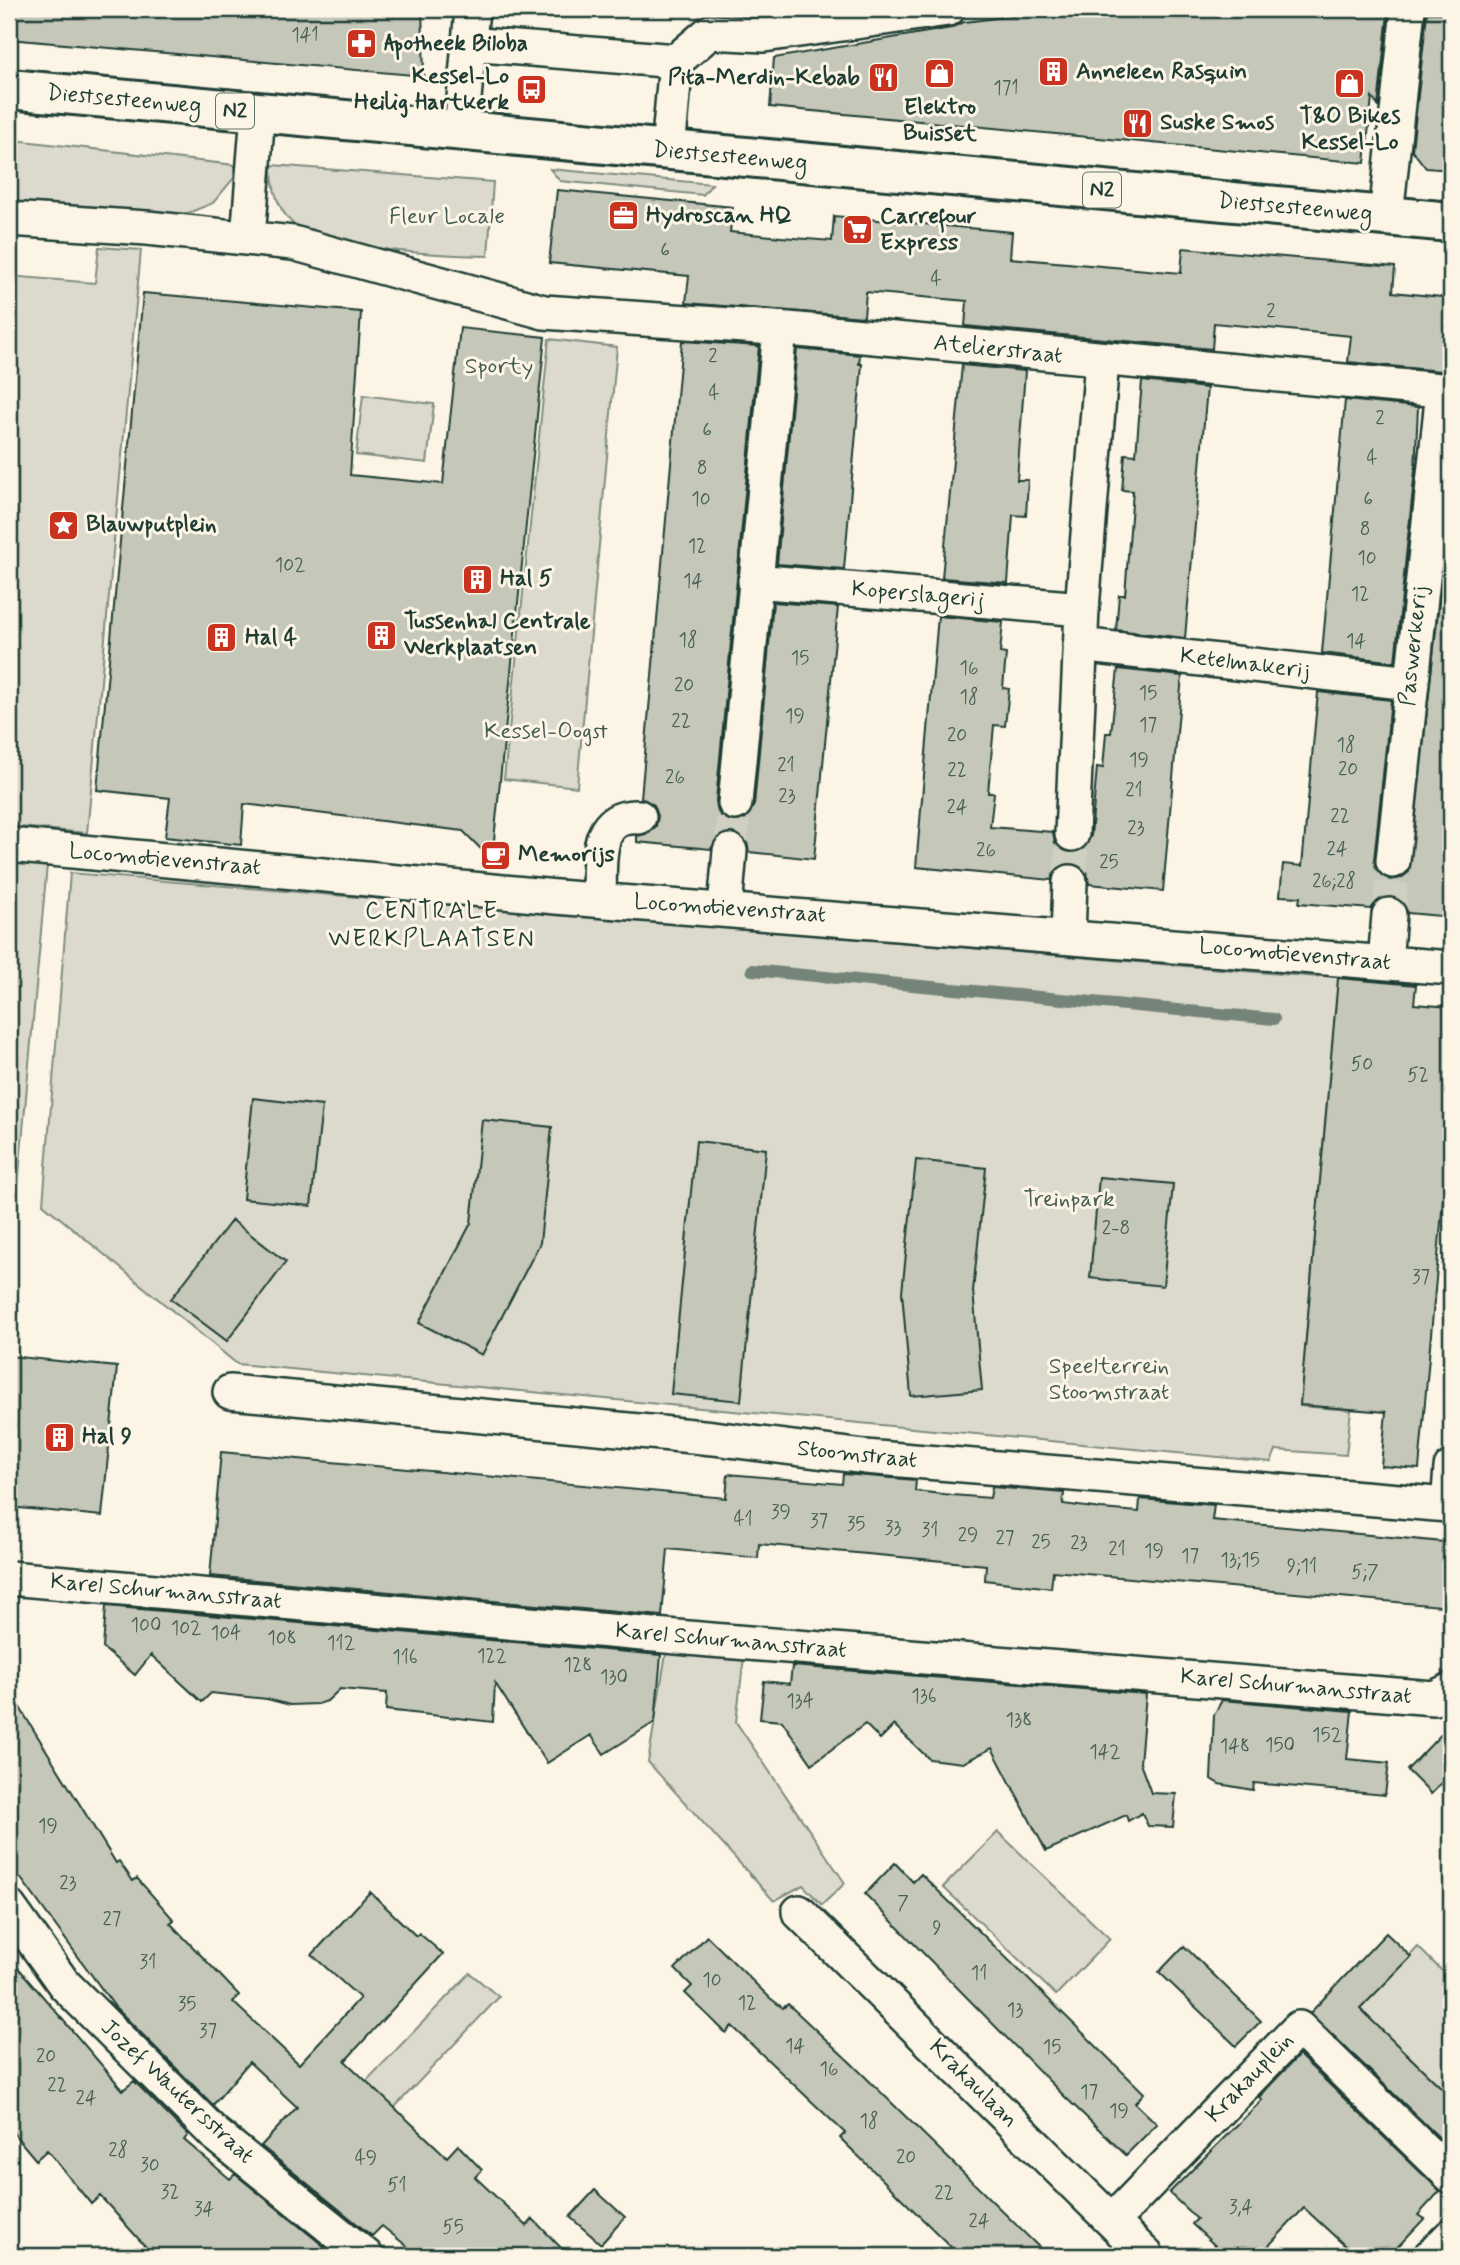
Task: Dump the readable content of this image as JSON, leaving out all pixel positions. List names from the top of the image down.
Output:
{
  "streets": {
    "main road": ["Diestsesteenweg", "N2"],
    "street": [
      "Atelierstraat",
      "Koperslagerij",
      "Paswerkerij",
      "Ketelmakerij",
      "Locomotievenstraat",
      "Stoomstraat",
      "Karel Schurmansstraat",
      "Krakauplein",
      "Krakaulaan",
      "Jozef Wautersstraat"
    ]
  },
  "crossings": [
    ["Atelierstraat", "Paswerkerij"],
    ["Paswerkerij", "Ketelmakerij"],
    ["Krakauplein", "Krakaulaan"]
  ],
  "districts": ["CENTRALE WERKPLAATSEN"],
  "parks": [
    "Fleur Locale",
    "Sporty",
    "Kessel-Oogst",
    "Treinpark",
    "Speelterrein Stoomstraat"
  ],
  "places": {
    "pharmacy": ["Apotheek Biloba"],
    "building": [
      "Anneleen Rasquin",
      "Hal 5",
      "Tussenhal Centrale Werkplaatsen",
      "Hal 4",
      "Hal 9"
    ],
    "shop": ["Elektro Buisset", "T&O Bikes Kessel-Lo"],
    "restaurant": ["Pita-Merdin-Kebab", "Suske Smos"],
    "bus stop": ["Kessel-Lo Heilig Hartkerk"],
    "office": ["Hydroscan HQ"],
    "supermarket": ["Carrefour Express"],
    "place": ["Blauwputplein"],
    "cafe": ["Memorijs"]
  },
  "house_numbers": [
    "141",
    "171",
    "6",
    "4",
    "2",
    "2",
    "4",
    "2",
    "6",
    "4",
    "8",
    "10",
    "6",
    "8",
    "12",
    "10",
    "102",
    "14",
    "12",
    "18",
    "14",
    "15",
    "16",
    "20",
    "15",
    "18",
    "19",
    "22",
    "17",
    "20",
    "18",
    "19",
    "21",
    "20",
    "22",
    "26",
    "21",
    "23",
    "24",
    "22",
    "23",
    "24",
    "26",
    "25",
    "26;28",
    "50",
    "52",
    "2-8",
    "37",
    "39",
    "41",
    "37",
    "35",
    "33",
    "31",
    "29",
    "27",
    "25",
    "23",
    "21",
    "19",
    "17",
    "13;15",
    "9;11",
    "5;7",
    "100",
    "102",
    "104",
    "108",
    "112",
    "122",
    "116",
    "128",
    "130",
    "136",
    "134",
    "138",
    "152",
    "150",
    "148",
    "142",
    "19",
    "23",
    "7",
    "27",
    "9",
    "31",
    "11",
    "10",
    "12",
    "35",
    "13",
    "37",
    "14",
    "15",
    "20",
    "16",
    "22",
    "17",
    "24",
    "19",
    "18",
    "28",
    "20",
    "49",
    "30",
    "51",
    "32",
    "22",
    "3,4",
    "34",
    "24",
    "55"
  ]
}
